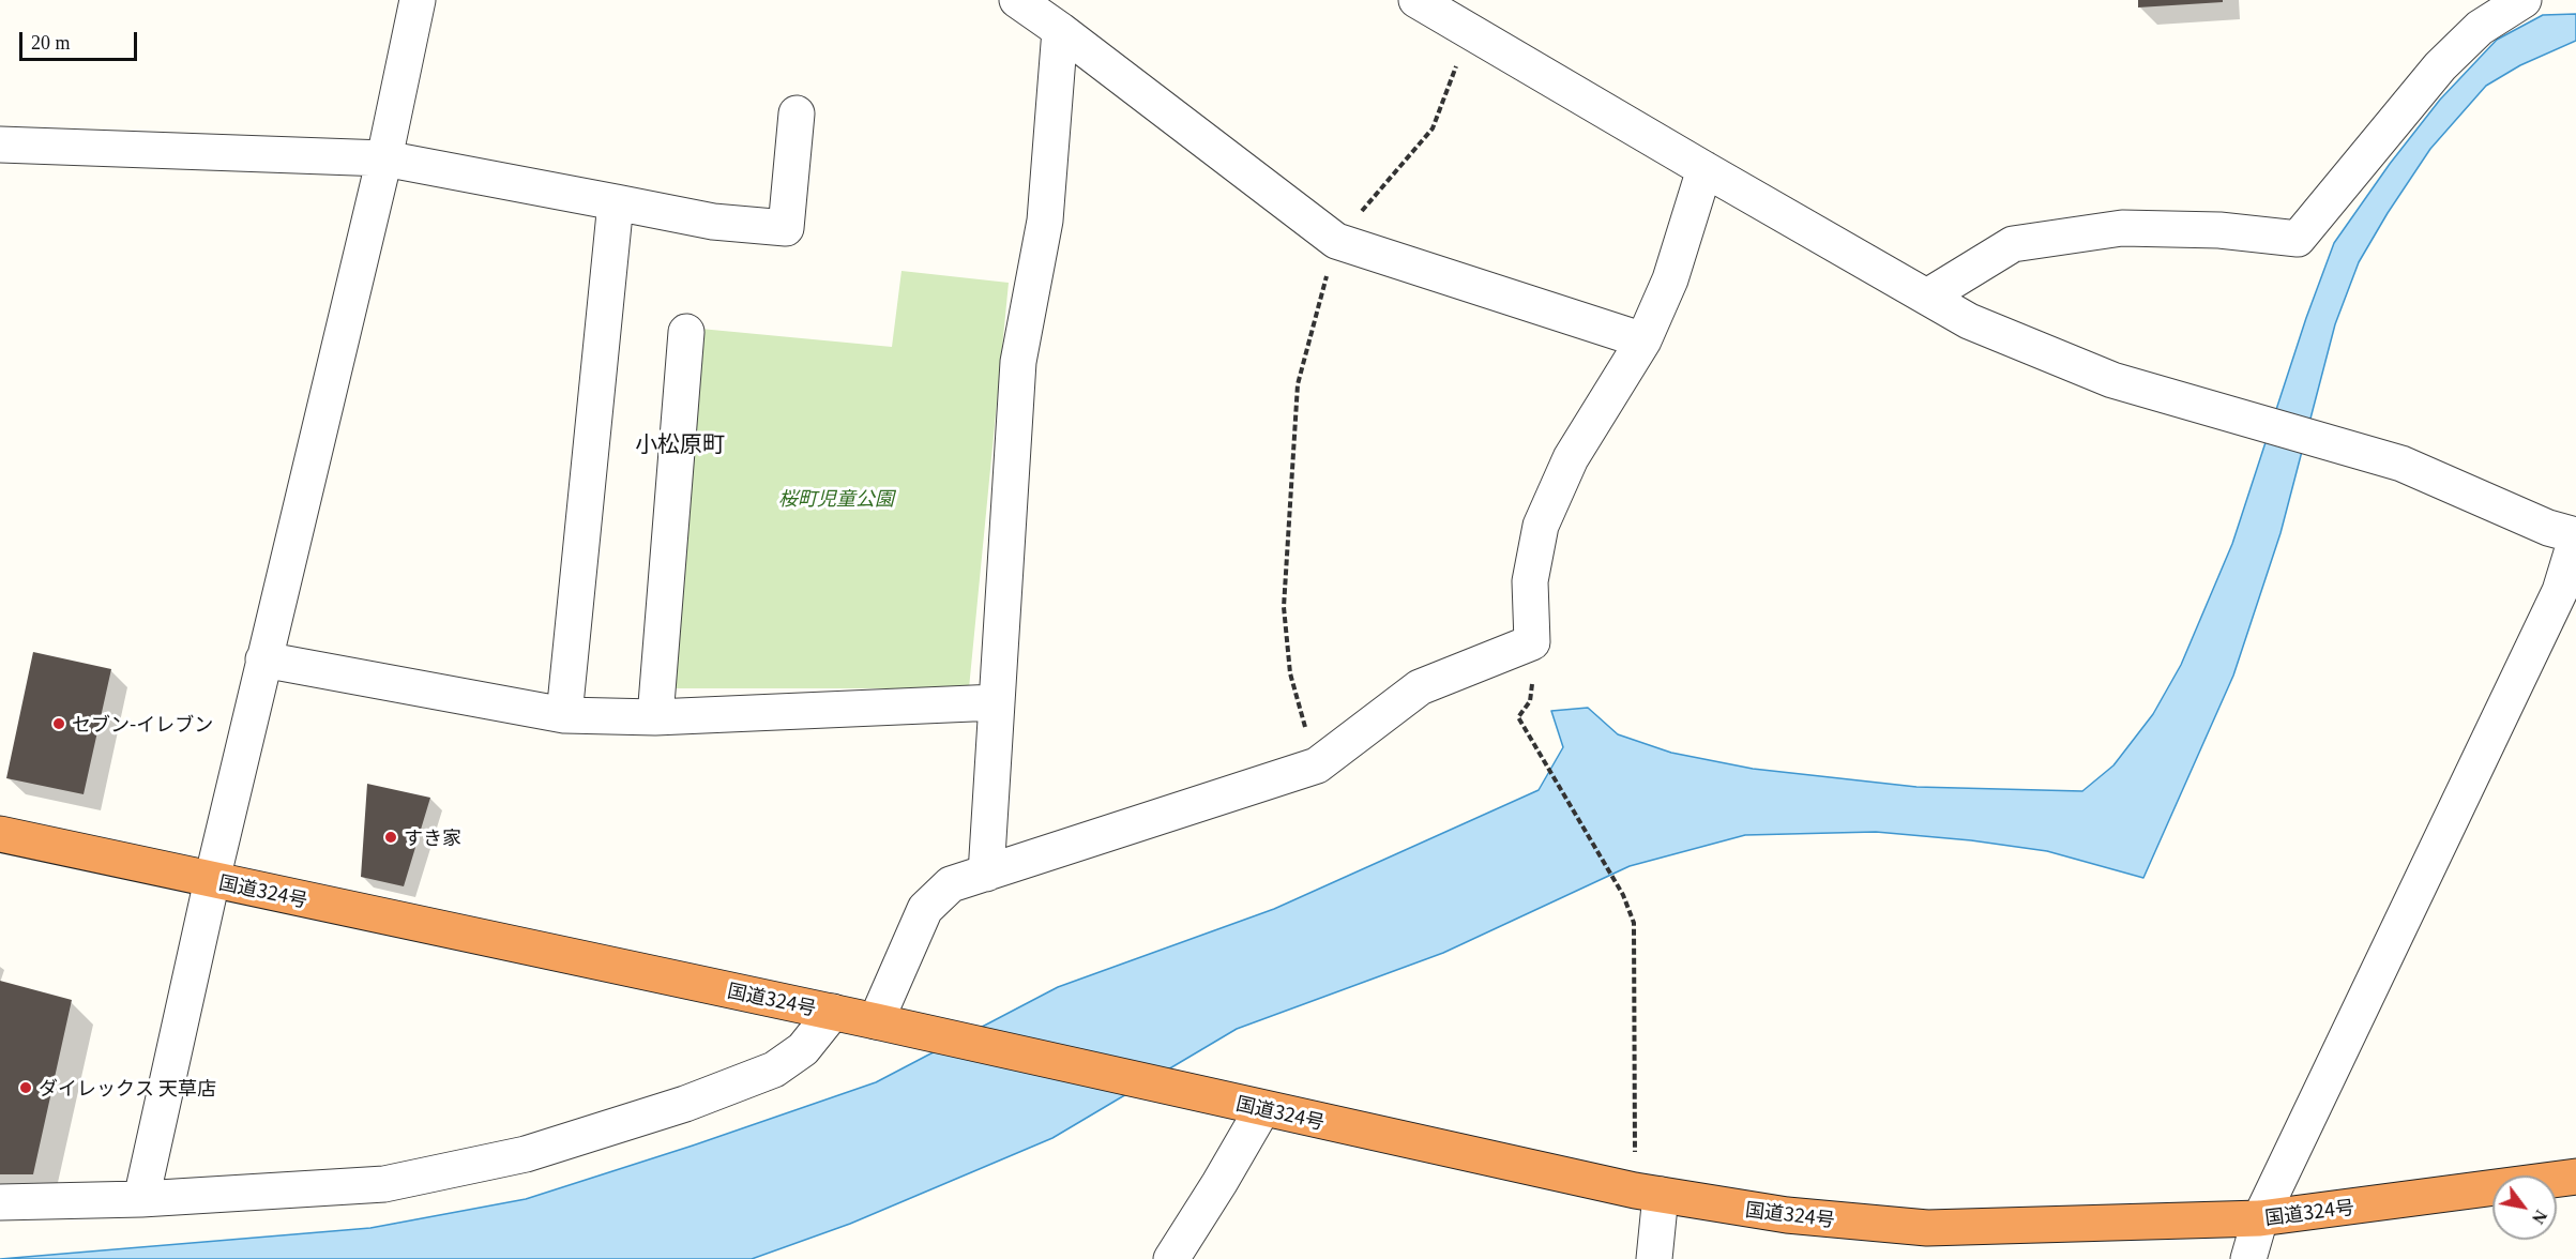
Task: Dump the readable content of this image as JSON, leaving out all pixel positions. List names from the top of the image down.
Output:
{
  "streets": {
    "highway": ["国道324号"]
  },
  "districts": ["小松原町"],
  "parks": ["桜町児童公園"],
  "places": ["セブン-イレブン", "すき家", "ダイレックス 天草店"],
  "scale_bar": "20 m",
  "north": "bottom right"
}
